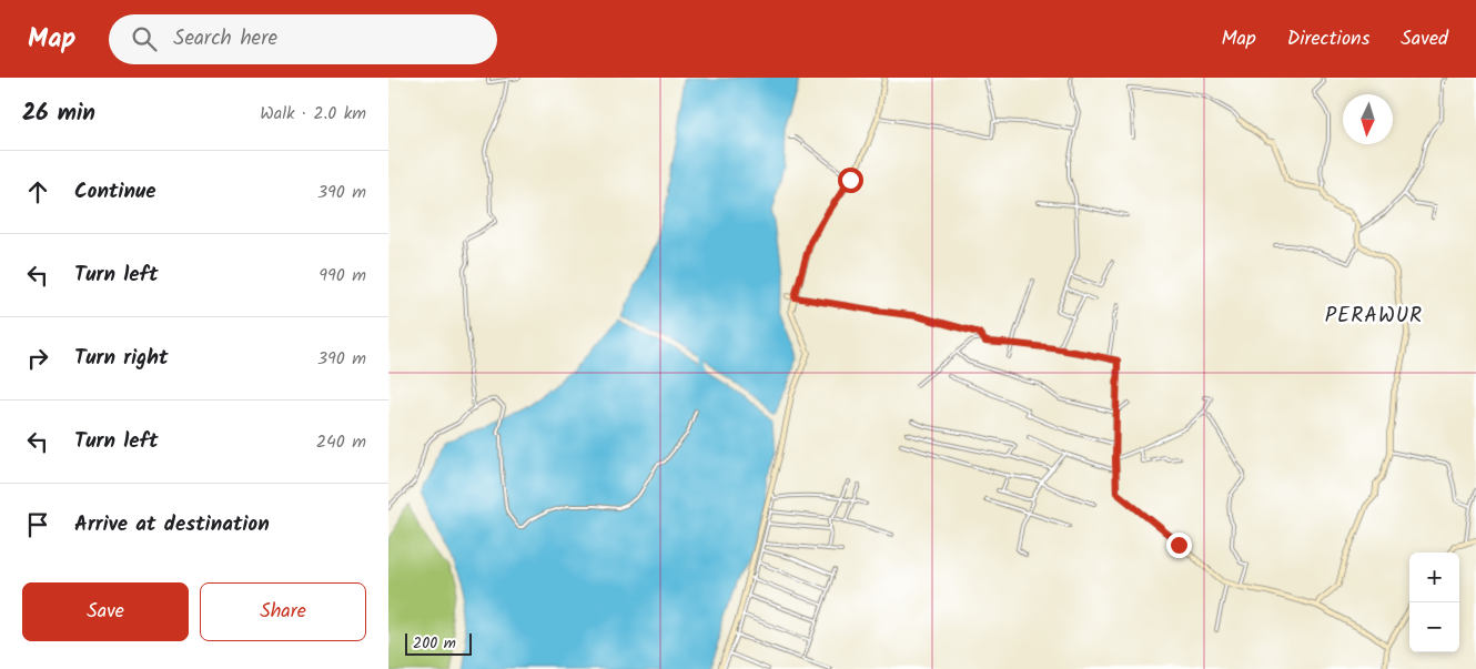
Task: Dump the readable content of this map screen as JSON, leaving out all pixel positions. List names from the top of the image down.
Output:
{
  "districts": ["PERAWUR"],
  "scale_bar": "200 m",
  "north": "bottom",
  "page": {
    "header": "Map",
    "search": "Search here",
    "nav": ["Map", "Directions", "Saved"],
    "heading": ["26 min", "Walk · 2.0 km"],
    "list": [
      ["Continue", "390 m"],
      ["Turn left", "990 m"],
      ["Turn right", "390 m"],
      ["Turn left", "240 m"],
      "Arrive at destination"
    ],
    "map_buttons": ["+", "−"],
    "buttons": ["Save", "Share"],
    "scale": "200 m"
  }
}
